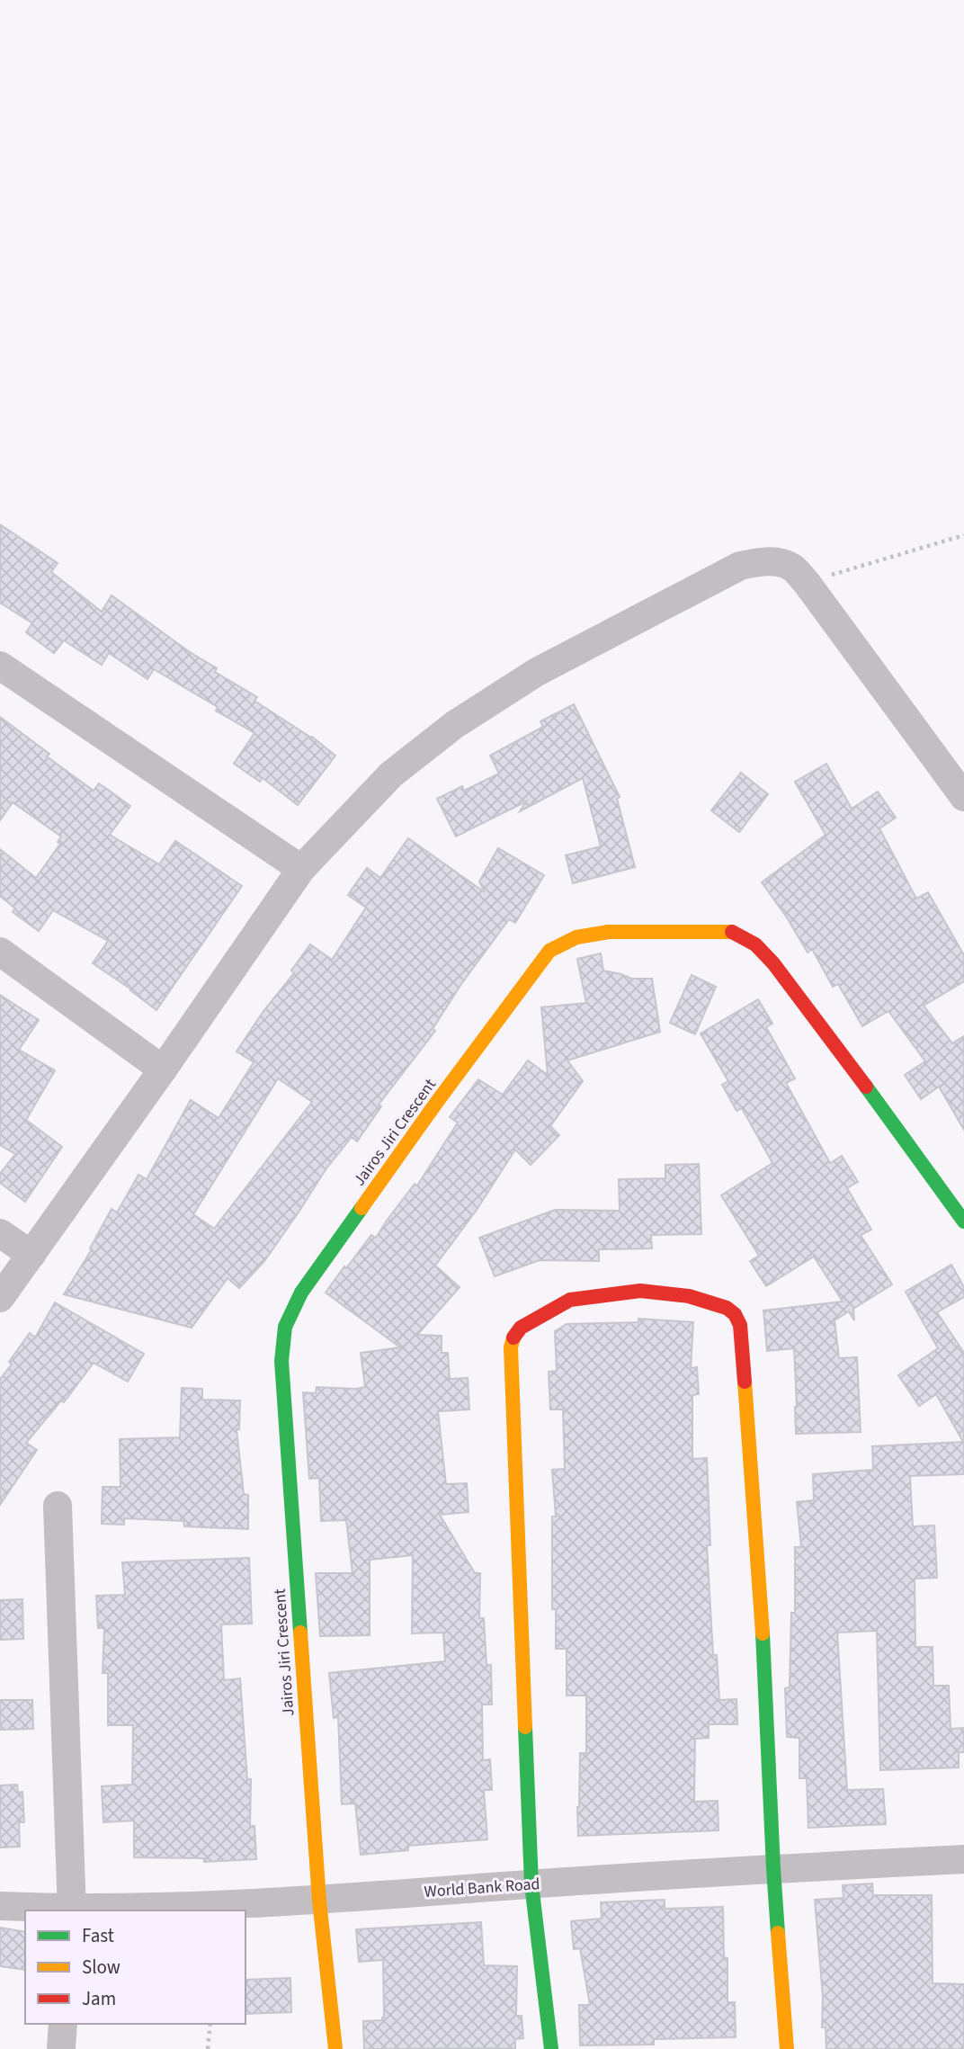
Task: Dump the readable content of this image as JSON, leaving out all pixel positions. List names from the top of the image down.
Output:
{
  "streets": {
    "street": ["Jairos Jiri Crescent", "World Bank Road"]
  },
  "crossings": [
    ["Jairos Jiri Crescent", "World Bank Road"]
  ],
  "legend": ["Fast", "Slow", "Jam"]
}
